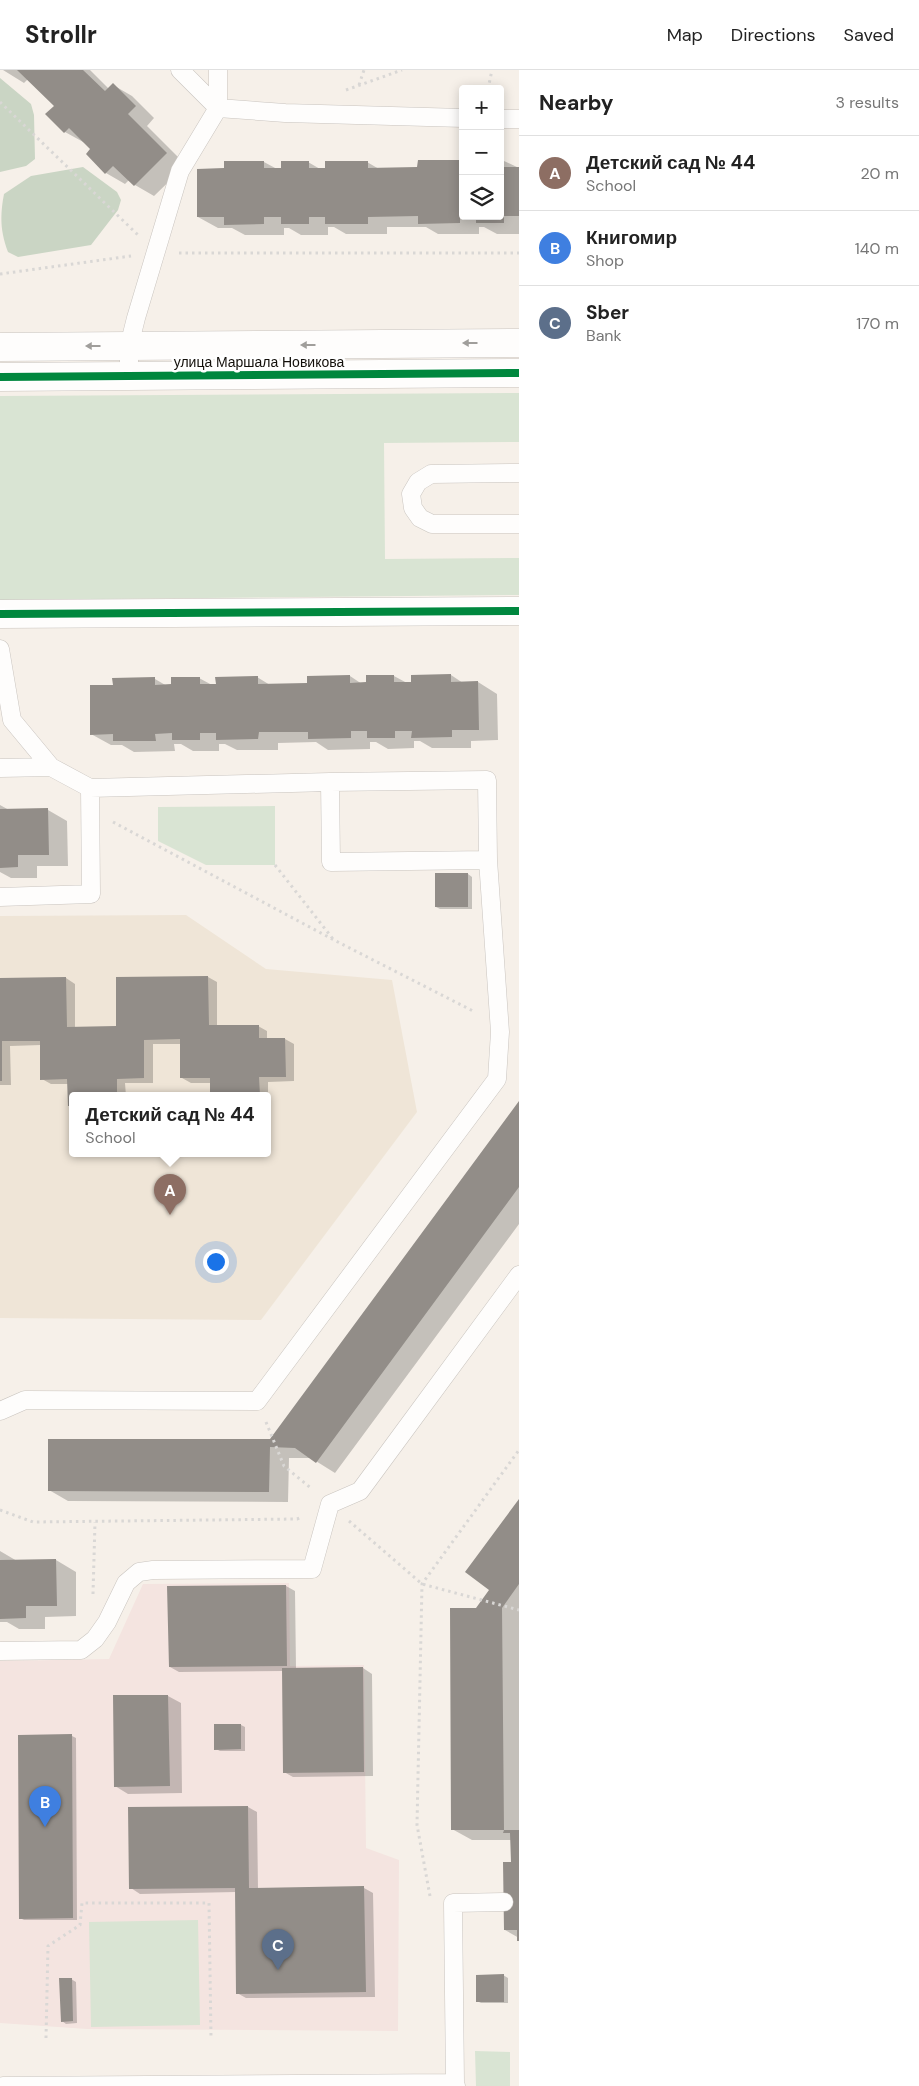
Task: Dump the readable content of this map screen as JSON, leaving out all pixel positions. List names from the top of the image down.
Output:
{
  "streets": {
    "street": ["улица Маршала Новикова"]
  },
  "page": {
    "header": "Strollr",
    "nav": ["Map", "Directions", "Saved"],
    "heading": ["Nearby", "3 results"],
    "map_buttons": ["+", "−"],
    "list": [
      {
        "mark": "A",
        "name": "Детский сад № 44",
        "note": "School",
        "value": "20 m"
      },
      {
        "mark": "B",
        "name": "Книгомир",
        "note": "Shop",
        "value": "140 m"
      },
      {
        "mark": "C",
        "name": "Sber",
        "note": "Bank",
        "value": "170 m"
      }
    ],
    "popup": ["Детский сад № 44", "School"],
    "pins": ["A", "B", "C"]
  }
}
